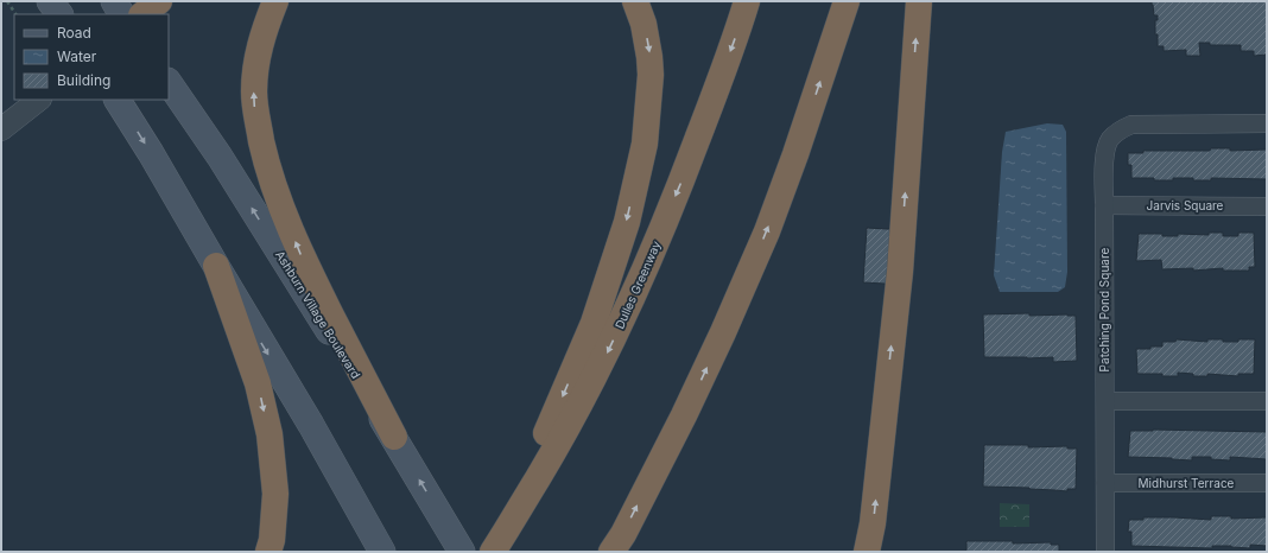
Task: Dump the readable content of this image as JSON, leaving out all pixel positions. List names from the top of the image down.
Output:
{
  "streets": {
    "highway": ["Dulles Greenway"],
    "main road": ["Ashburn Village Boulevard"],
    "street": ["Jarvis Square", "Patching Pond Square", "Midhurst Terrace"]
  },
  "crossings": [
    ["Jarvis Square", "Patching Pond Square"],
    ["Patching Pond Square", "Midhurst Terrace"]
  ],
  "legend": ["Road", "Water", "Building"]
}
